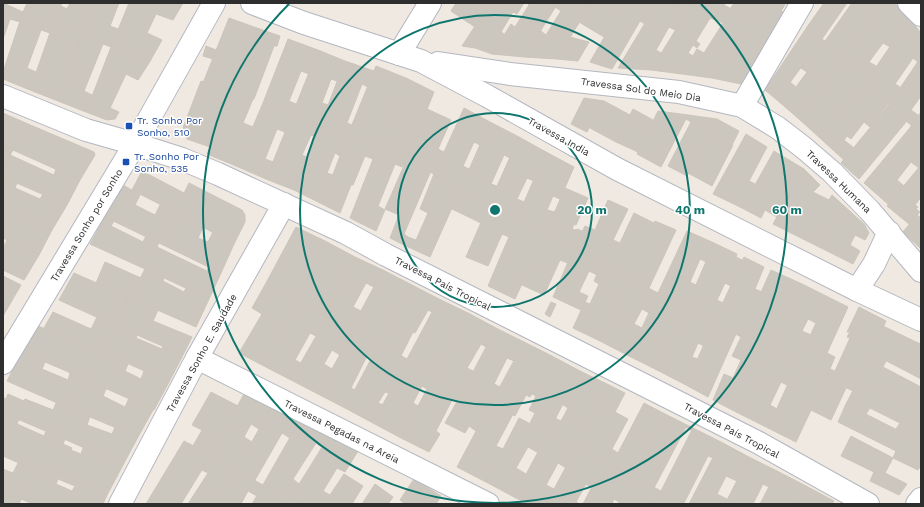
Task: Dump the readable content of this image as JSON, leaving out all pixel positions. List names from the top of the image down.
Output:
{
  "streets": {
    "street": [
      "Travessa Sol do Meio Dia",
      "Travessa India",
      "Travessa Humana",
      "Travessa Sonho por Sonho",
      "Travessa País Tropical",
      "Travessa Sonho E. Saudade",
      "Travessa Pegadas na Areia"
    ]
  },
  "crossings": [
    ["Travessa Sol do Meio Dia", "Travessa India"],
    ["Travessa Sol do Meio Dia", "Travessa Humana"],
    ["Travessa Sonho por Sonho", "Travessa País Tropical"],
    ["Travessa País Tropical", "Travessa Sonho E. Saudade"],
    ["Travessa Sonho E. Saudade", "Travessa Pegadas na Areia"]
  ],
  "places": {
    "transit": ["Tr. Sonho Por Sonho, 510", "Tr. Sonho Por Sonho, 535"]
  },
  "rings": ["20 m", "40 m", "60 m"]
}
